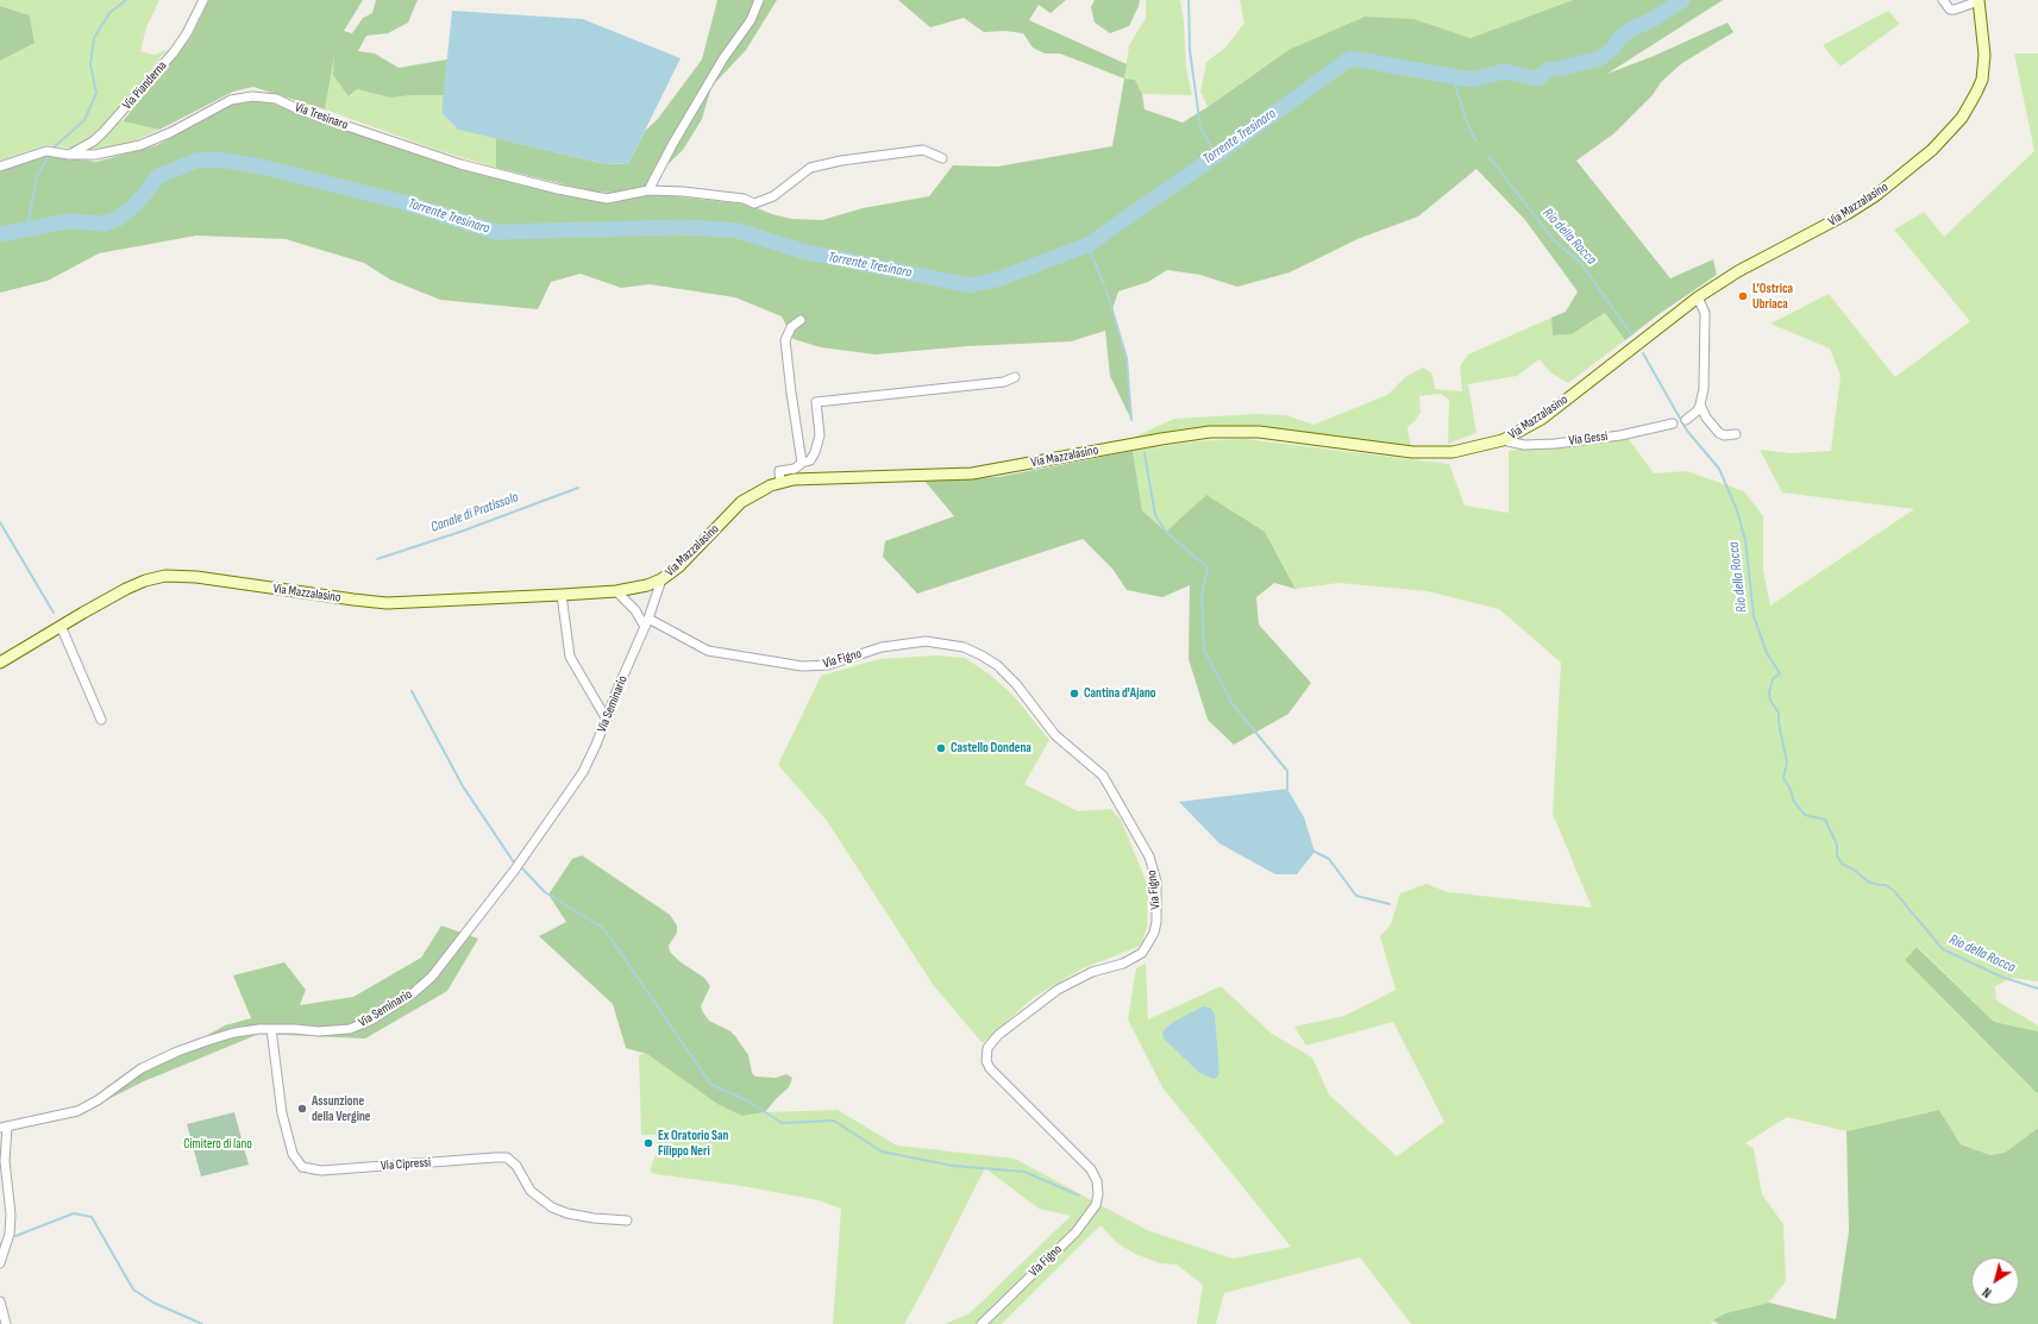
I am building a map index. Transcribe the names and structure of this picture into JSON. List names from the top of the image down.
{
  "streets": {
    "main road": ["Via Mazzalasino"],
    "street": [
      "Via Pianderna",
      "Via Tresinaro",
      "Via Gessi",
      "Via Figno",
      "Via Seminario",
      "Via Cipressi"
    ]
  },
  "crossings": [
    ["Via Pianderna", "Via Tresinaro"],
    ["Via Mazzalasino", "Via Gessi"],
    ["Via Mazzalasino", "Via Seminario"],
    ["Via Figno", "Via Seminario"],
    ["Via Seminario", "Via Cipressi"]
  ],
  "water": ["Torrente Tresinaro", "Rio della Rocca", "Canale di Pratissolo"],
  "parks": ["Cimitero di Iano"],
  "places": [
    "L’Ostrica Ubriaca",
    "Cantina d'Ajano",
    "Castello Dondena",
    "Assunzione della Vergine",
    "Ex Oratorio San Filippo Neri"
  ],
  "north": "bottom left"
}
